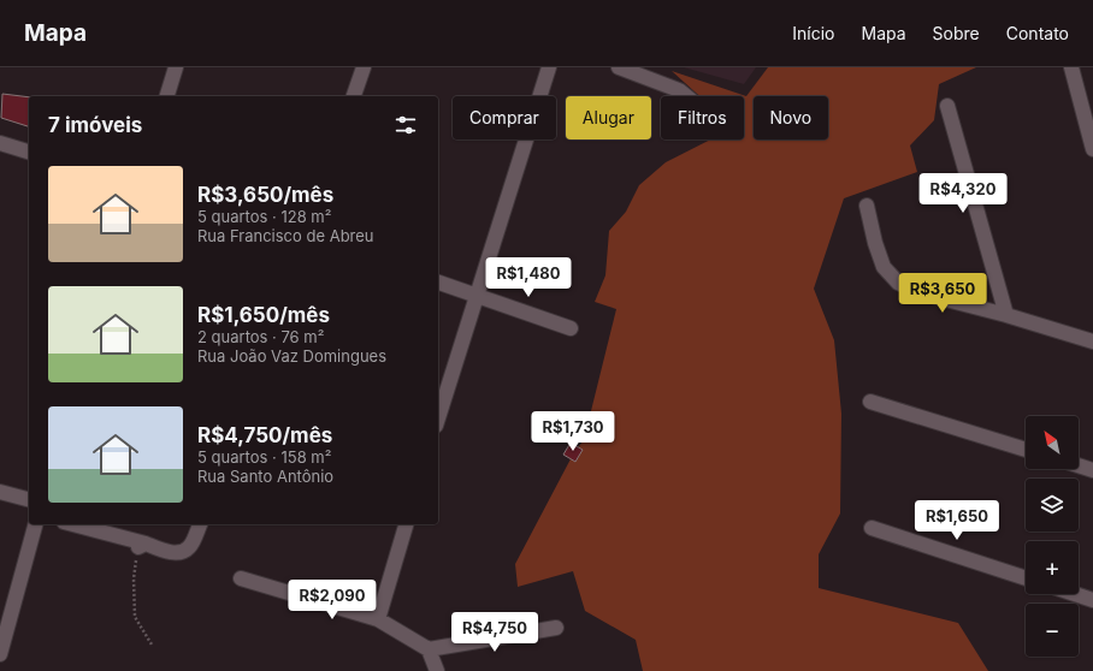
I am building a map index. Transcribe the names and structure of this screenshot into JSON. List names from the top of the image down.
{
  "north": "top left",
  "page": {
    "header": "Mapa",
    "nav": [
      "Início",
      "Mapa",
      "Sobre",
      "Contato"
    ],
    "chip": [
      "Comprar",
      "Alugar",
      "Filtros",
      "Novo"
    ],
    "heading": "7 imóveis",
    "list": [
      {
        "name": "R$3,650/mês",
        "note": "5 quartos · 128 m² · Rua Francisco de Abreu"
      },
      {
        "name": "R$1,650/mês",
        "note": "2 quartos · 76 m² · Rua João Vaz Domingues"
      },
      {
        "name": "R$4,750/mês",
        "note": "5 quartos · 158 m² · Rua Santo Antônio"
      }
    ],
    "price": [
      "R$4,320",
      "R$1,480",
      "R$3,650",
      "R$1,730",
      "R$1,650",
      "R$2,090",
      "R$4,750"
    ],
    "map_buttons": ["+", "−"]
  }
}
